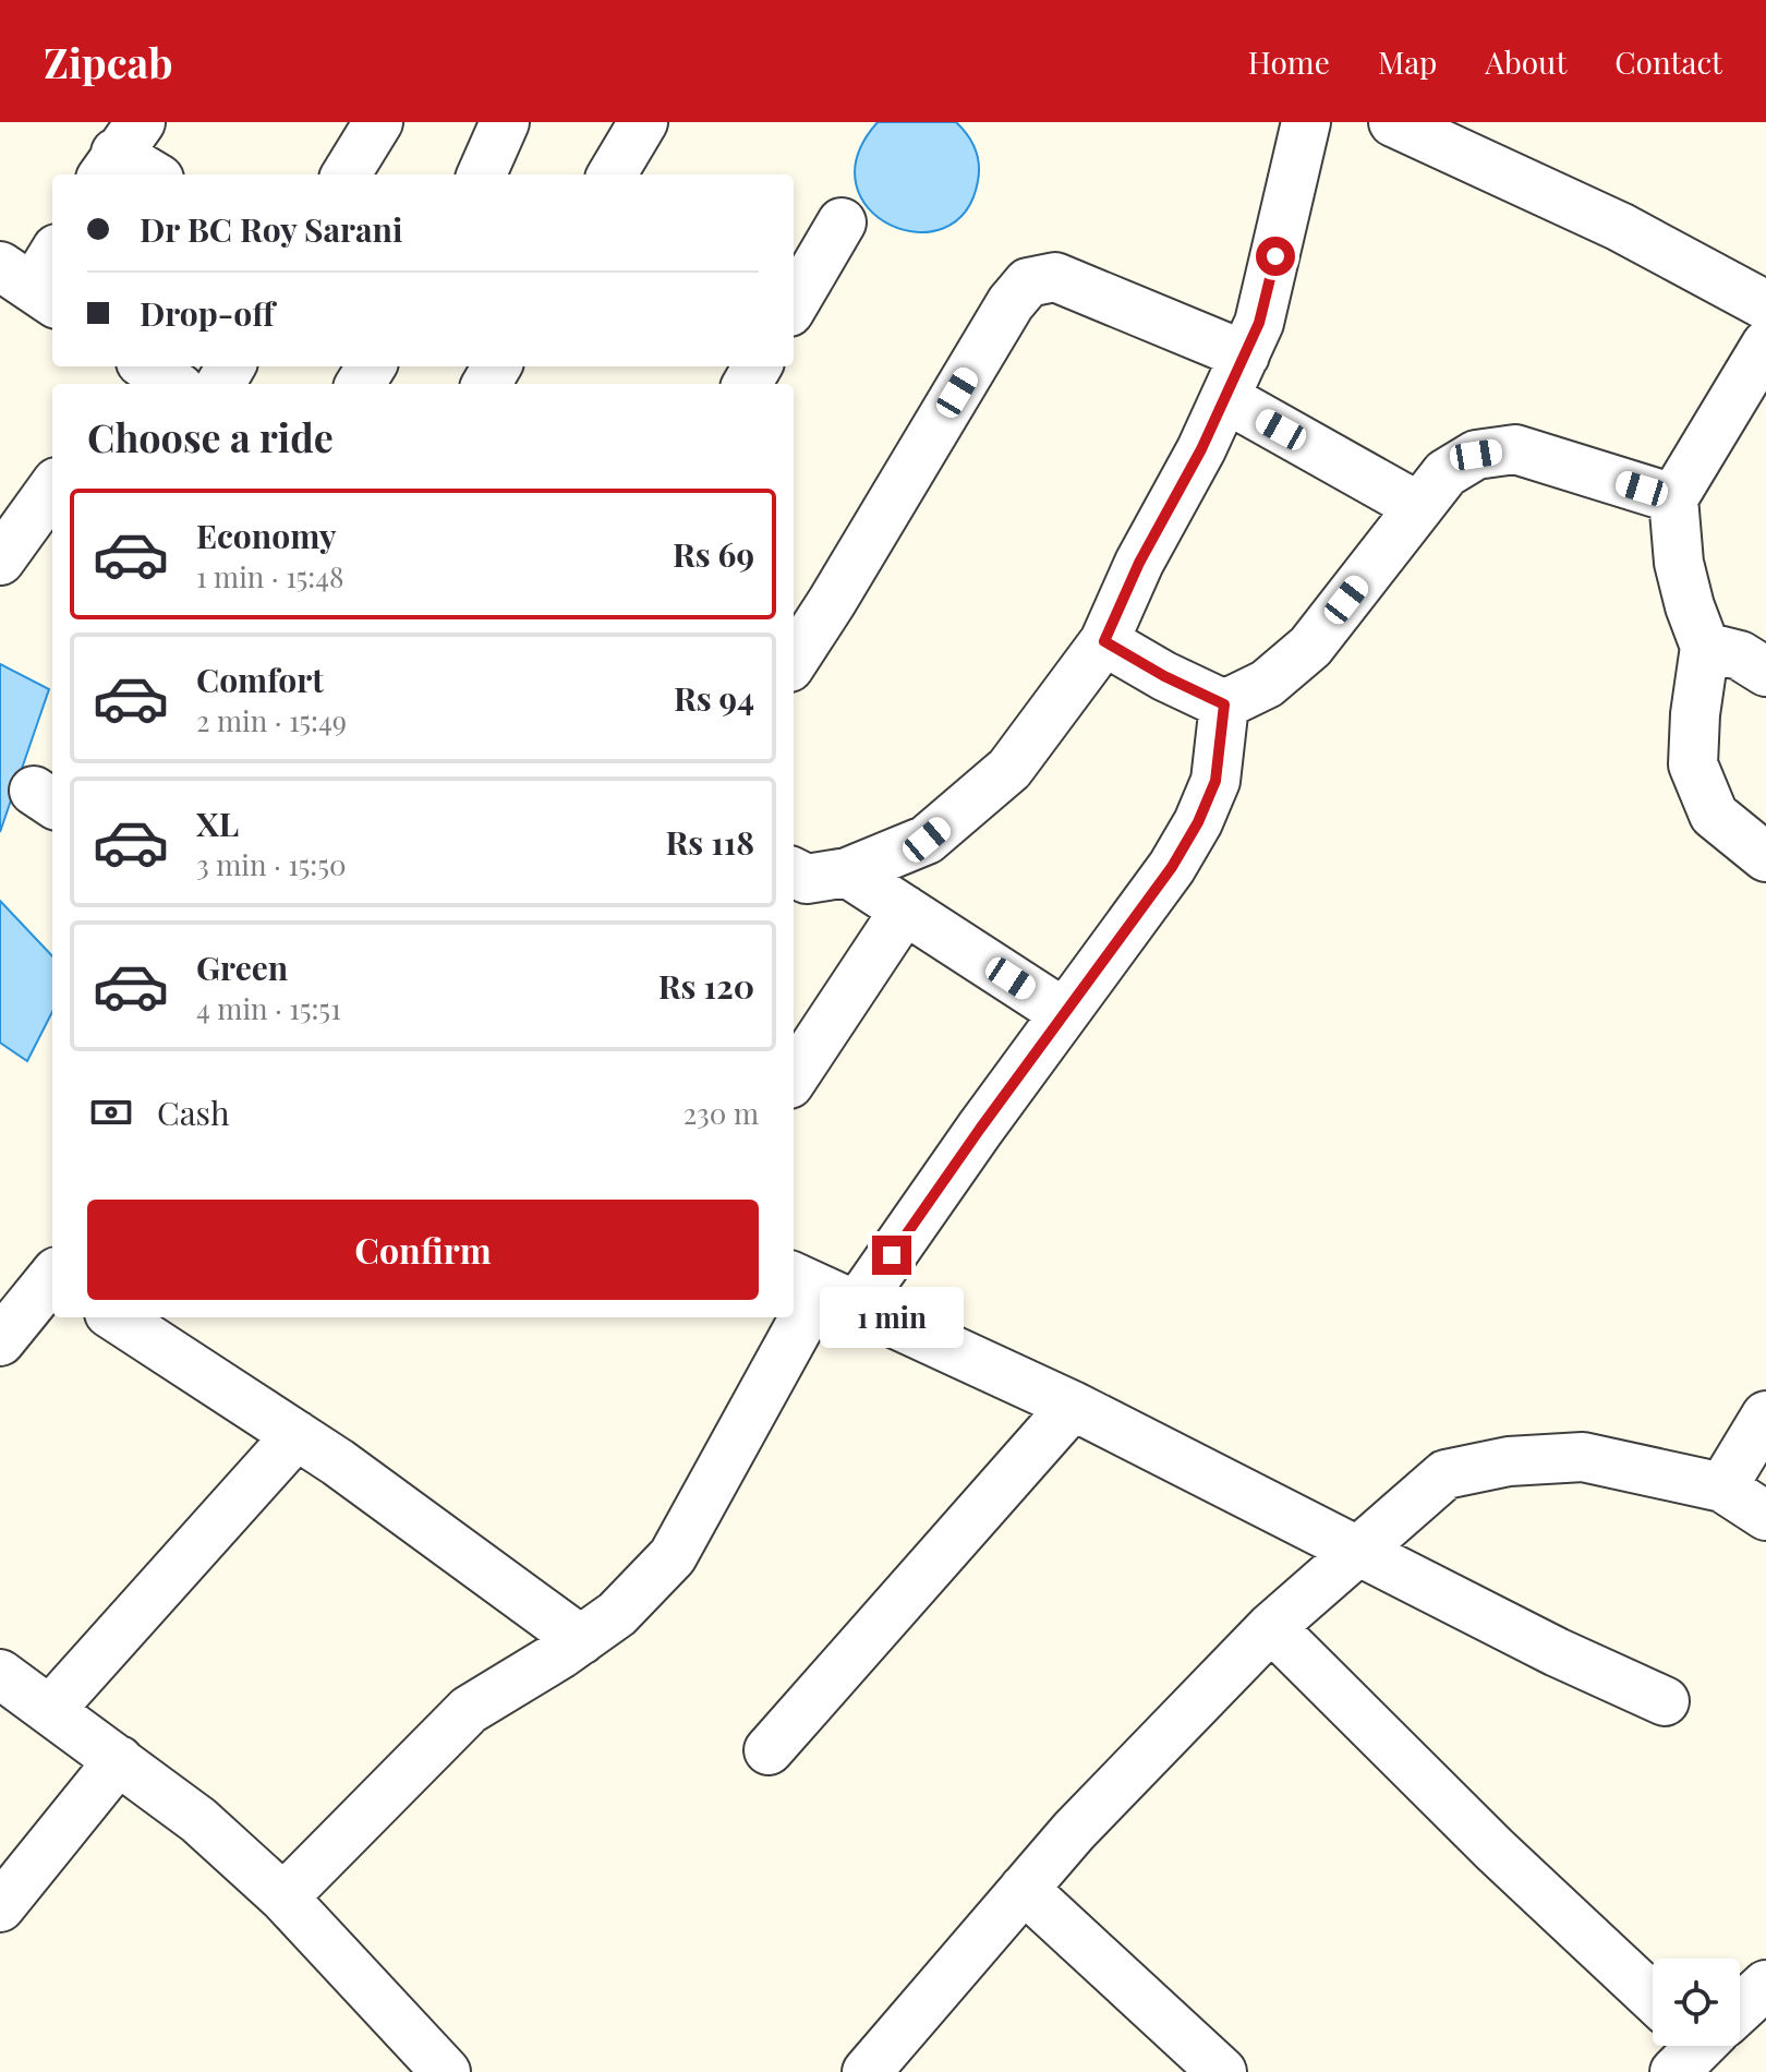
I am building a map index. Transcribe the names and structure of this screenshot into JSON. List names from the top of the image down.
{
  "page": {
    "header": "Zipcab",
    "nav": [
      "Home",
      "Map",
      "About",
      "Contact"
    ],
    "banner": ["Dr BC Roy Sarani", "Drop-off"],
    "heading": "Choose a ride",
    "list": [
      {
        "name": "Economy",
        "note": "1 min · 15:48",
        "value": "Rs 69"
      },
      {
        "name": "Comfort",
        "note": "2 min · 15:49",
        "value": "Rs 94"
      },
      {
        "name": "XL",
        "note": "3 min · 15:50",
        "value": "Rs 118"
      },
      {
        "name": "Green",
        "note": "4 min · 15:51",
        "value": "Rs 120"
      }
    ],
    "pay": ["Cash", "230 m"],
    "buttons": "Confirm",
    "bubble": "1 min"
  }
}
